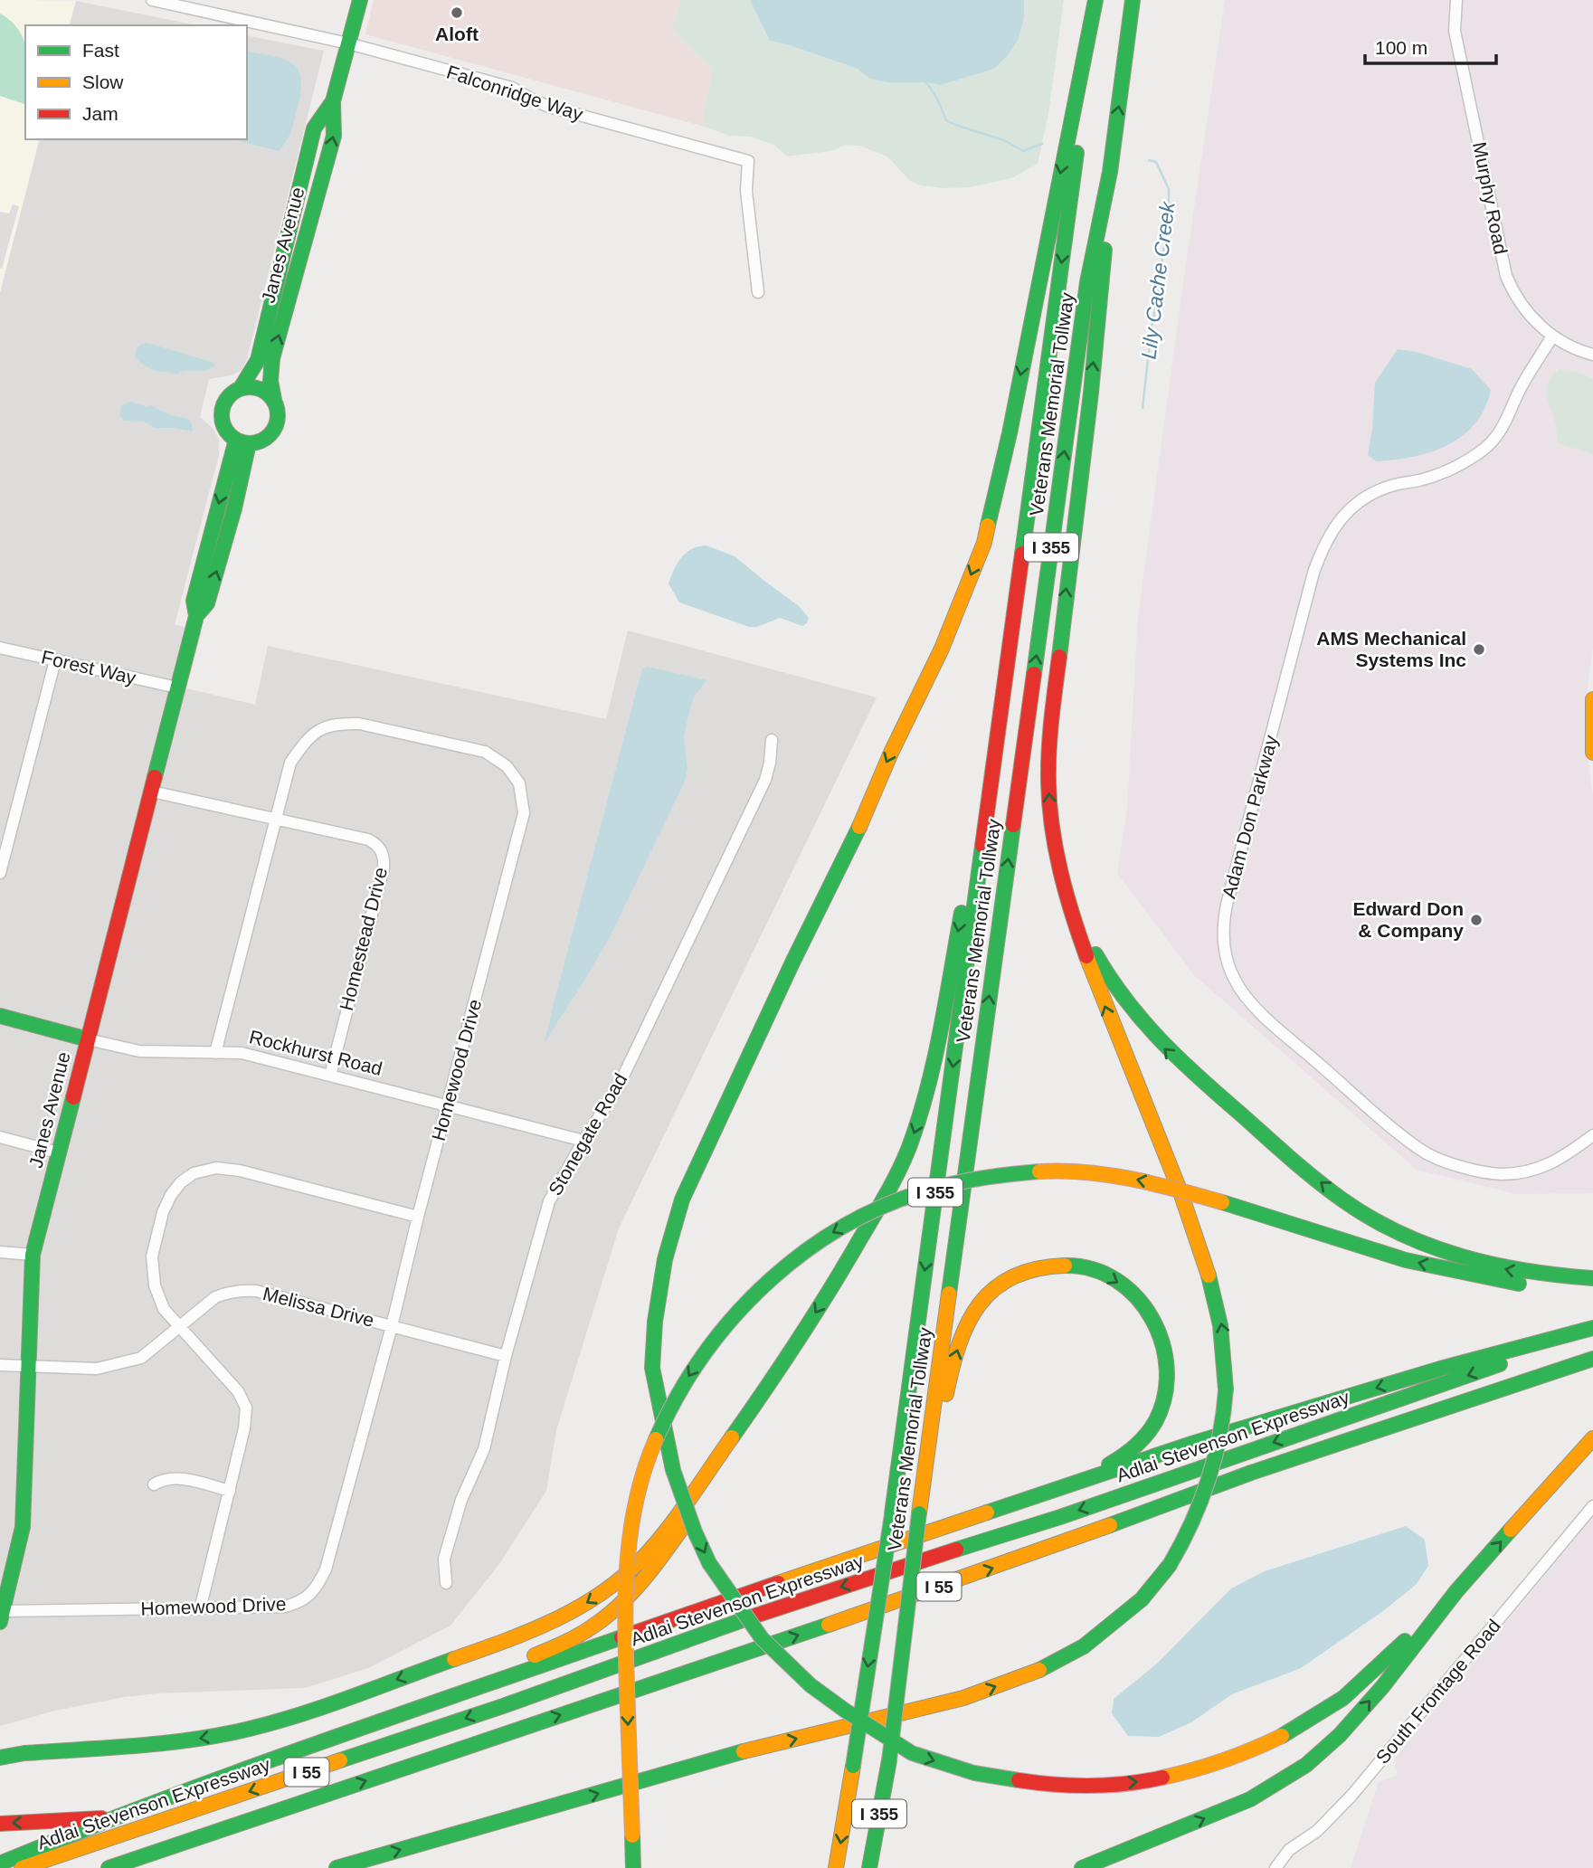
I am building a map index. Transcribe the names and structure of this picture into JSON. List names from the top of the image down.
{
  "streets": {
    "main road": [
      "Janes Avenue",
      "Veterans Memorial Tollway",
      "I 355",
      "Rockhurst Road",
      "Adlai Stevenson Expressway",
      "I 55"
    ],
    "street": [
      "Falconridge Way",
      "Murphy Road",
      "Forest Way",
      "Adam Don Parkway",
      "Homestead Drive",
      "Homewood Drive",
      "Stonegate Road",
      "Melissa Drive",
      "South Frontage Road"
    ]
  },
  "crossings": [
    ["Falconridge Way", "Janes Avenue"],
    ["Murphy Road", "Adam Don Parkway"],
    ["Janes Avenue", "Forest Way"],
    ["Janes Avenue", "Homestead Drive"],
    ["Janes Avenue", "Rockhurst Road"],
    ["Janes Avenue", "Homewood Drive"],
    ["Janes Avenue", "Melissa Drive"],
    ["Homestead Drive", "Rockhurst Road"],
    ["Homestead Drive", "Homewood Drive"],
    ["Rockhurst Road", "Homewood Drive"],
    ["Rockhurst Road", "Stonegate Road"],
    ["Homewood Drive", "Melissa Drive"],
    ["Stonegate Road", "Melissa Drive"]
  ],
  "water": ["Lily Cache Creek"],
  "places": ["Aloft", "AMS Mechanical Systems Inc", "Edward Don & Company"],
  "legend": ["Fast", "Slow", "Jam"],
  "scale_bar": "100 m"
}
